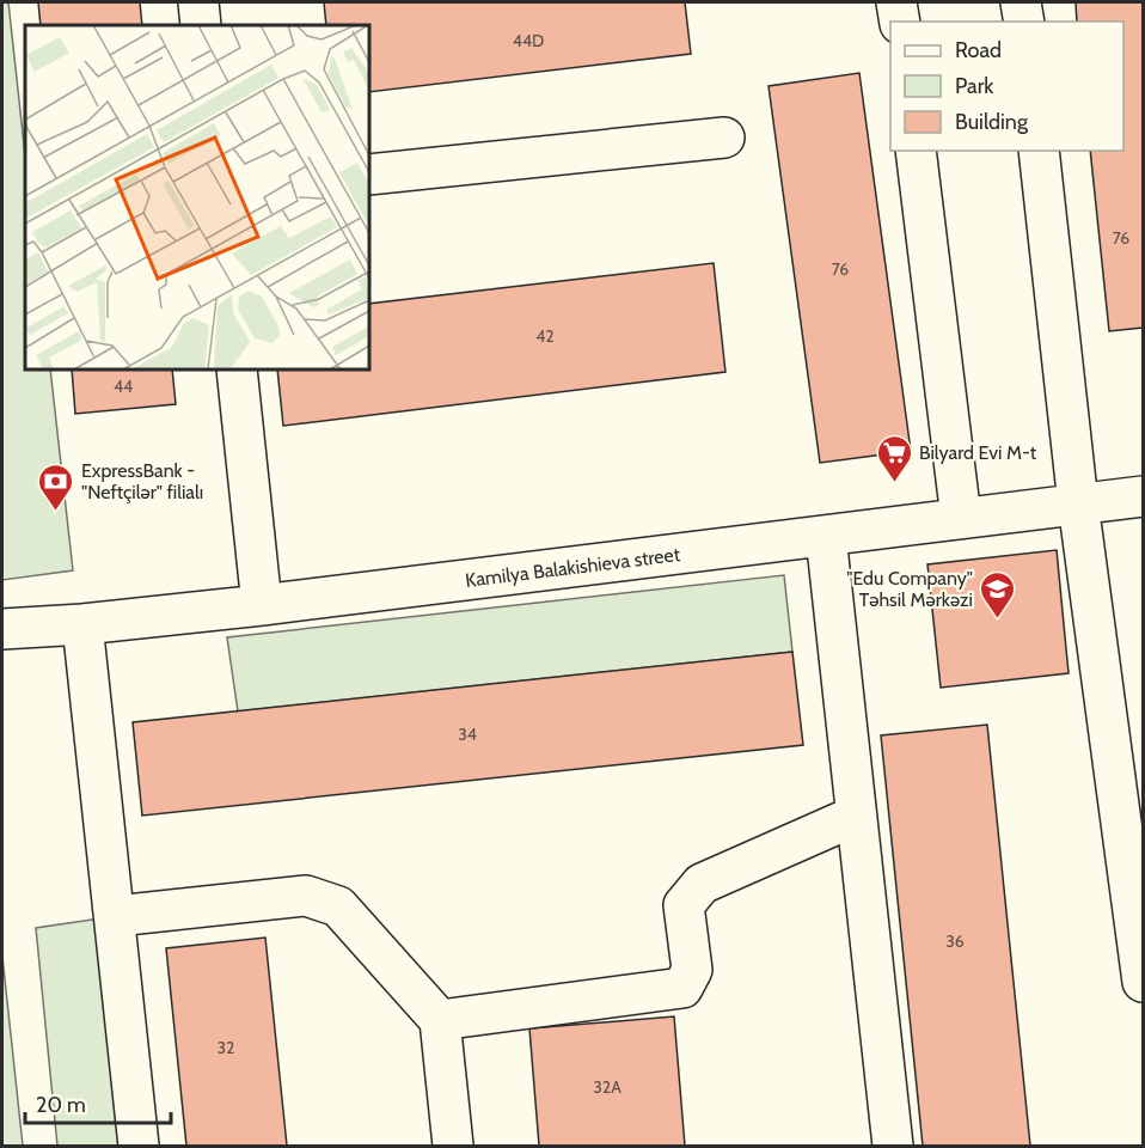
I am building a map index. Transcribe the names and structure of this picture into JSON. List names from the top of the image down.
{
  "streets": {
    "street": ["Kamilya Balakishieva street"]
  },
  "places": {
    "supermarket": ["Bilyard Evi M-t"],
    "bank": ["ExpressBank - \"Neftçilər\" filialı"],
    "school or university": ["\"Edu Company\" Təhsil Mərkəzi"]
  },
  "house_numbers": [
    "44D",
    "76",
    "76",
    "42",
    "44",
    "34",
    "36",
    "32",
    "32A"
  ],
  "legend": ["Road", "Park", "Building"],
  "scale_bar": "20 m"
}
